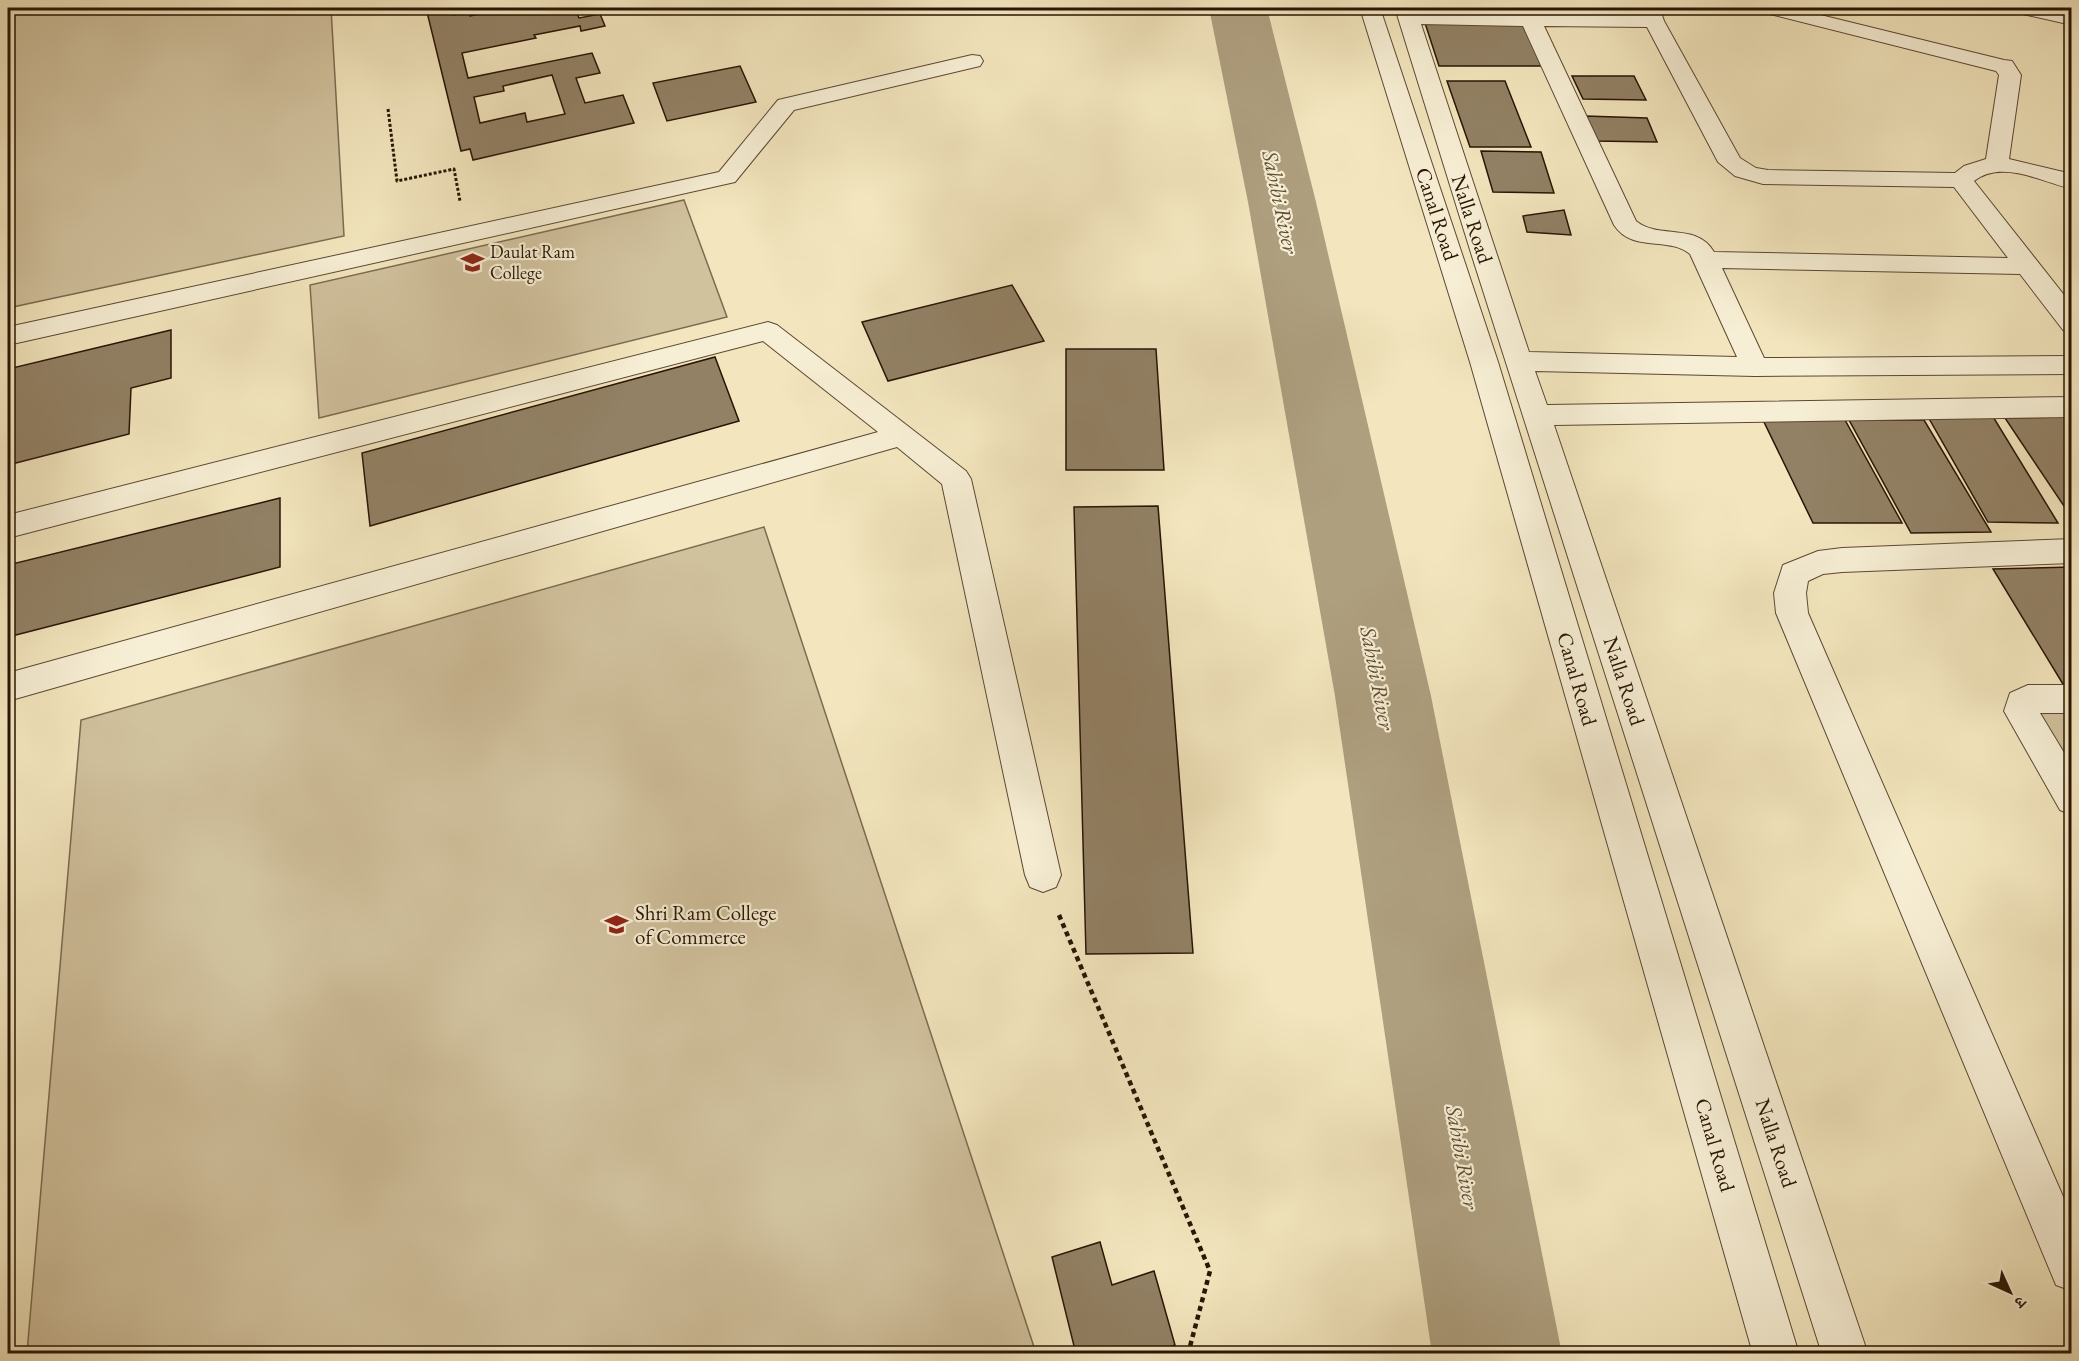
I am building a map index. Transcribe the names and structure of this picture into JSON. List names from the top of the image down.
{
  "streets": {
    "street": ["Canal Road", "Nalla Road"]
  },
  "water": ["Sahibi River"],
  "places": {
    "school or university": ["Daulat Ram College", "Shri Ram College of Commerce"]
  },
  "north": "bottom right"
}
